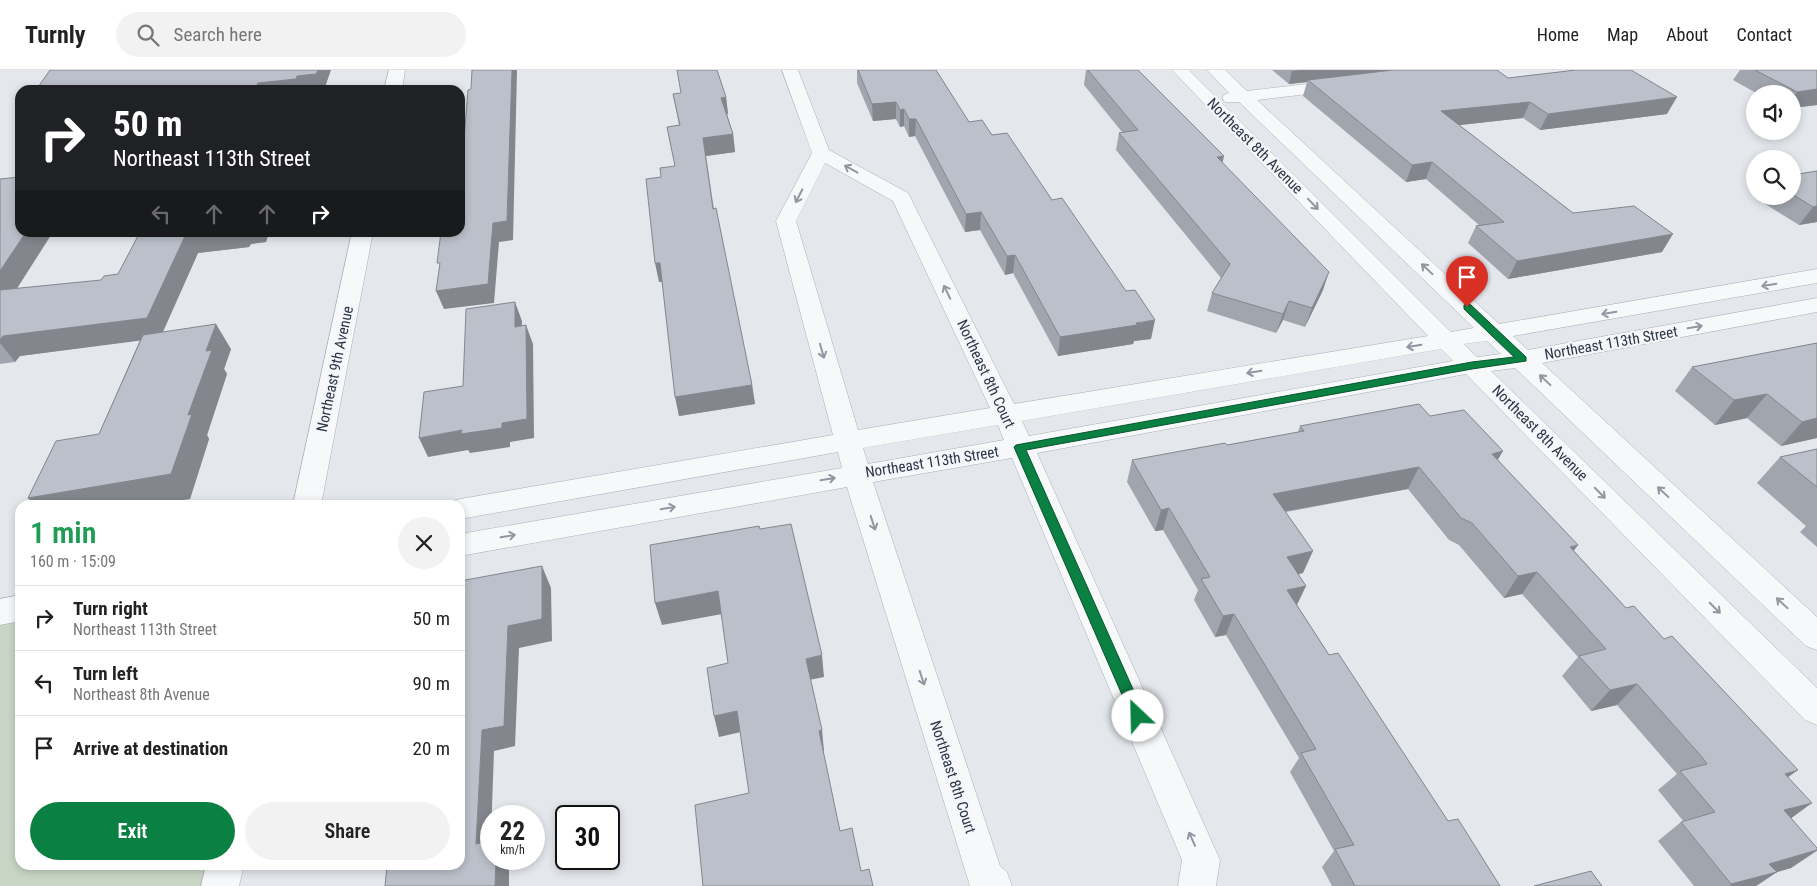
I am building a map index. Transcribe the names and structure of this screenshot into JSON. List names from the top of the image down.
{
  "streets": {
    "street": [
      "Northeast 8th Avenue",
      "Northeast 113th Street",
      "Northeast 9th Avenue",
      "Northeast 8th Court"
    ]
  },
  "crossings": [
    ["Northeast 8th Avenue", "Northeast 113th Street"],
    ["Northeast 113th Street", "Northeast 8th Court"]
  ],
  "page": {
    "header": "Turnly",
    "search": "Search here",
    "nav": [
      "Home",
      "Map",
      "About",
      "Contact"
    ],
    "turn": ["50 m", "Northeast 113th Street"],
    "heading": ["1 min", "160 m · 15:09"],
    "list": [
      {
        "name": "Turn right",
        "note": "Northeast 113th Street",
        "value": "50 m"
      },
      {
        "name": "Turn left",
        "note": "Northeast 8th Avenue",
        "value": "90 m"
      },
      {
        "name": "Arrive at destination",
        "value": "20 m"
      }
    ],
    "buttons": ["Exit", "Share"],
    "speed": "22 km/h",
    "limit": "30"
  }
}
